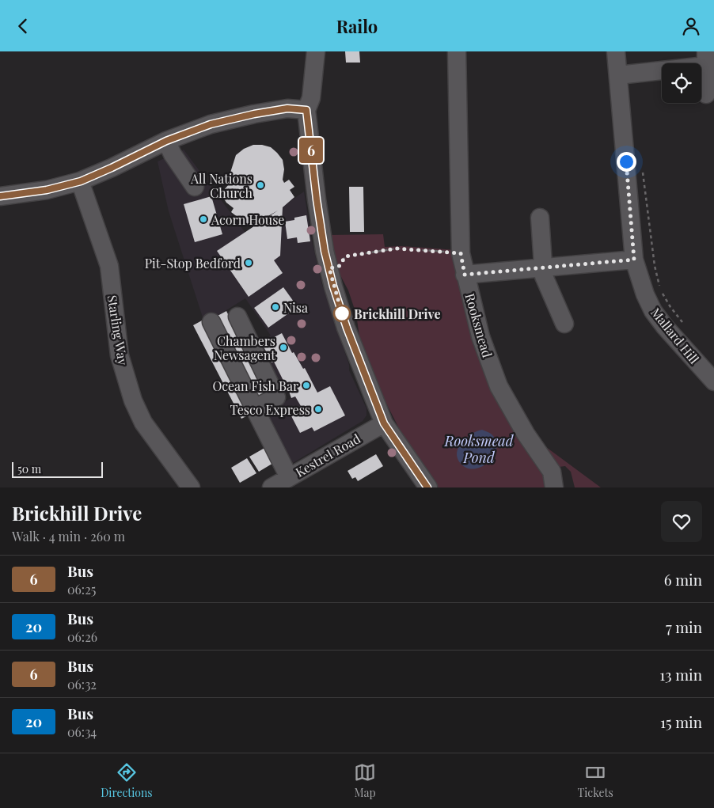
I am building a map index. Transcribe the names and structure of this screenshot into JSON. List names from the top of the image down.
{
  "streets": {
    "street": [
      "Rooksmead",
      "Starling Way",
      "Mallard Hill",
      "Kestrel Road"
    ]
  },
  "water": ["Rooksmead Pond"],
  "places": [
    "All Nations Church",
    "Acorn House",
    "Pit-Stop Bedford",
    "Nisa",
    "Brickhill Drive",
    "Chambers Newsagent",
    "Ocean Fish Bar",
    "Tesco Express"
  ],
  "lines": ["bus line 6"],
  "scale_bar": "50 m",
  "page": {
    "header": "Railo",
    "on_map": "6",
    "scale": "50 m",
    "heading": ["Brickhill Drive", "Walk · 4 min · 260 m"],
    "list": [
      {
        "mark": "6",
        "name": "Bus",
        "note": "06:25",
        "value": "6 min"
      },
      {
        "mark": "20",
        "name": "Bus",
        "note": "06:26",
        "value": "7 min"
      },
      {
        "mark": "6",
        "name": "Bus",
        "note": "06:32",
        "value": "13 min"
      },
      {
        "mark": "20",
        "name": "Bus",
        "note": "06:34",
        "value": "15 min"
      }
    ],
    "tabs": ["Directions", "Map", "Tickets"]
  }
}
